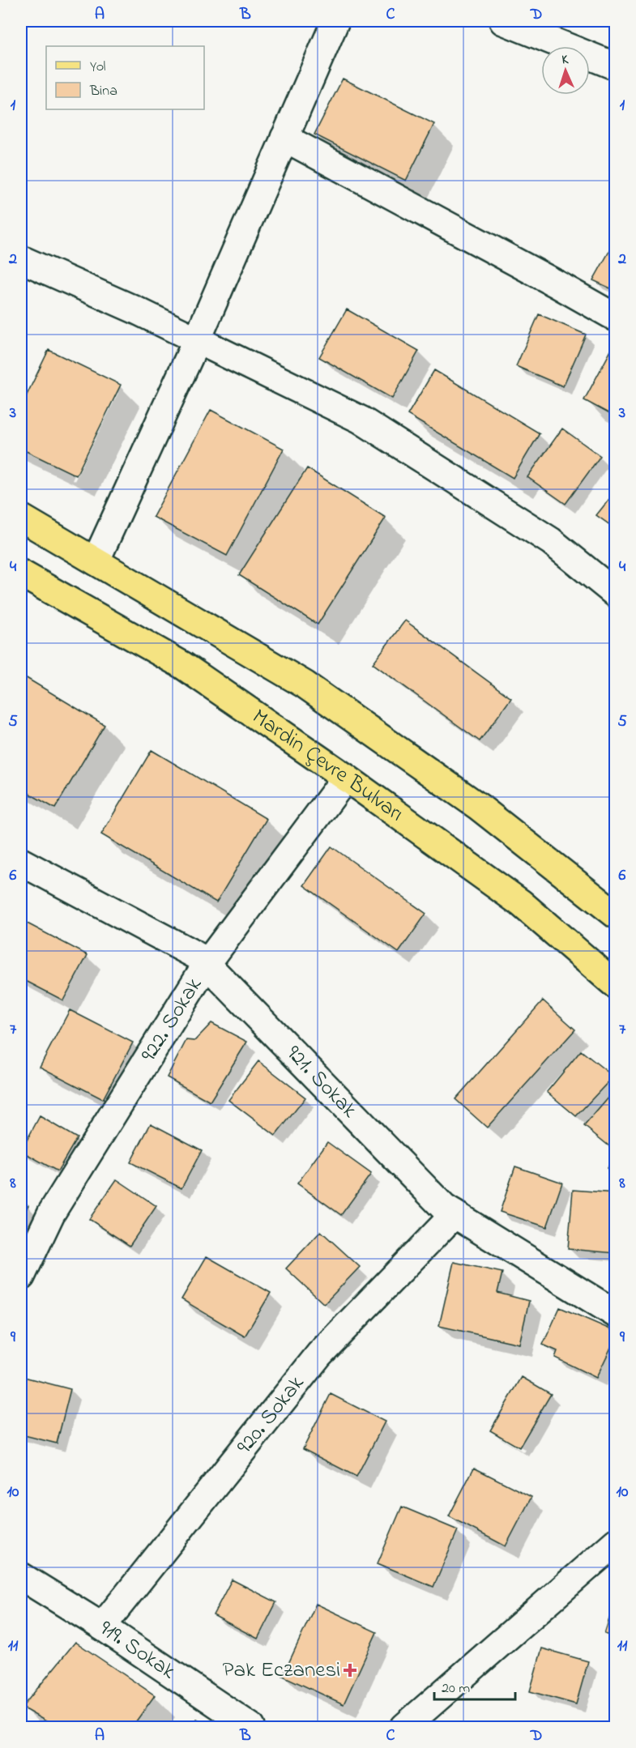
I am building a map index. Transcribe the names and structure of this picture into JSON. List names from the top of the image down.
{
  "streets": {
    "main road": ["Mardin Çevre Bulvarı"],
    "street": [
      "922. Sokak",
      "921. Sokak",
      "920. Sokak",
      "919. Sokak"
    ]
  },
  "crossings": [
    ["Mardin Çevre Bulvarı", "922. Sokak"],
    ["922. Sokak", "921. Sokak"],
    ["921. Sokak", "920. Sokak"],
    ["920. Sokak", "919. Sokak"]
  ],
  "places": {
    "health": ["Pak Eczanesi"]
  },
  "legend": ["Yol", "Bina"],
  "scale_bar": "20 m",
  "north": "top",
  "grid": {
    "columns": [
      "A",
      "B",
      "C",
      "D"
    ],
    "rows": [
      "1",
      "2",
      "3",
      "4",
      "5",
      "6",
      "7",
      "8",
      "9",
      "10",
      "11"
    ]
  }
}
